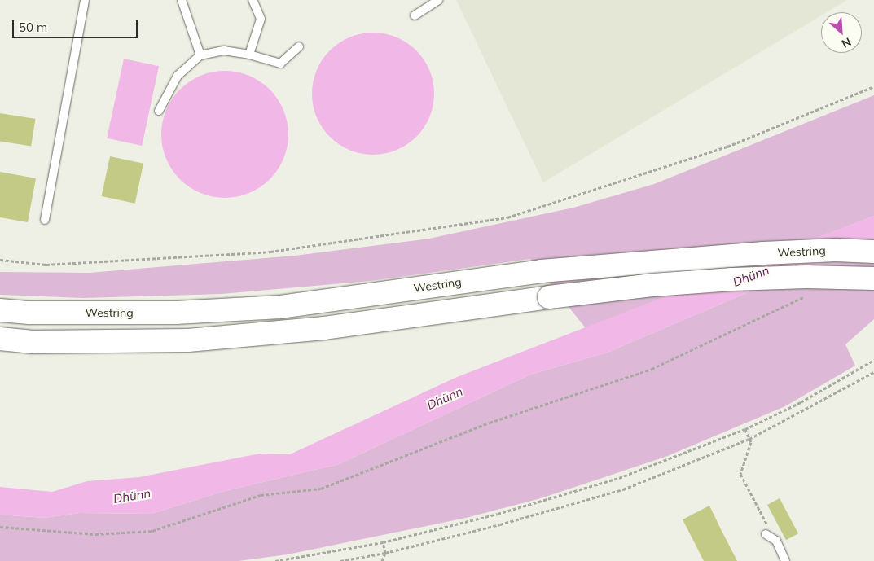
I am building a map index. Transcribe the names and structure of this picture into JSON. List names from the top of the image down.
{
  "streets": {
    "main road": ["Westring"]
  },
  "water": ["Dhünn"],
  "scale_bar": "50 m",
  "north": "bottom right"
}
